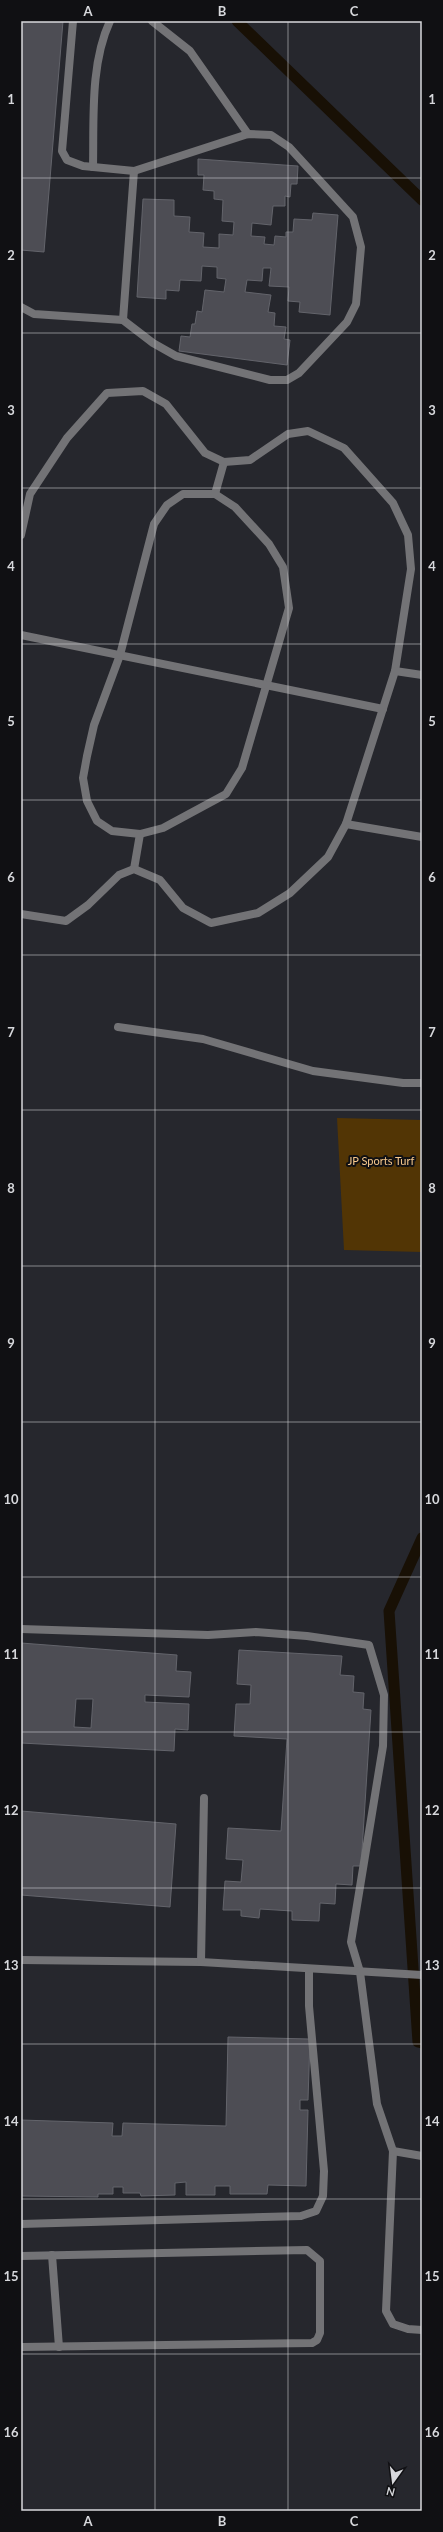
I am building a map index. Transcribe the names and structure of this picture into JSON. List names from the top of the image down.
{
  "parks": ["JP Sports Turf"],
  "north": "bottom",
  "grid": {
    "columns": ["A", "B", "C"],
    "rows": [
      "1",
      "2",
      "3",
      "4",
      "5",
      "6",
      "7",
      "8",
      "9",
      "10",
      "11",
      "12",
      "13",
      "14",
      "15",
      "16"
    ]
  }
}
